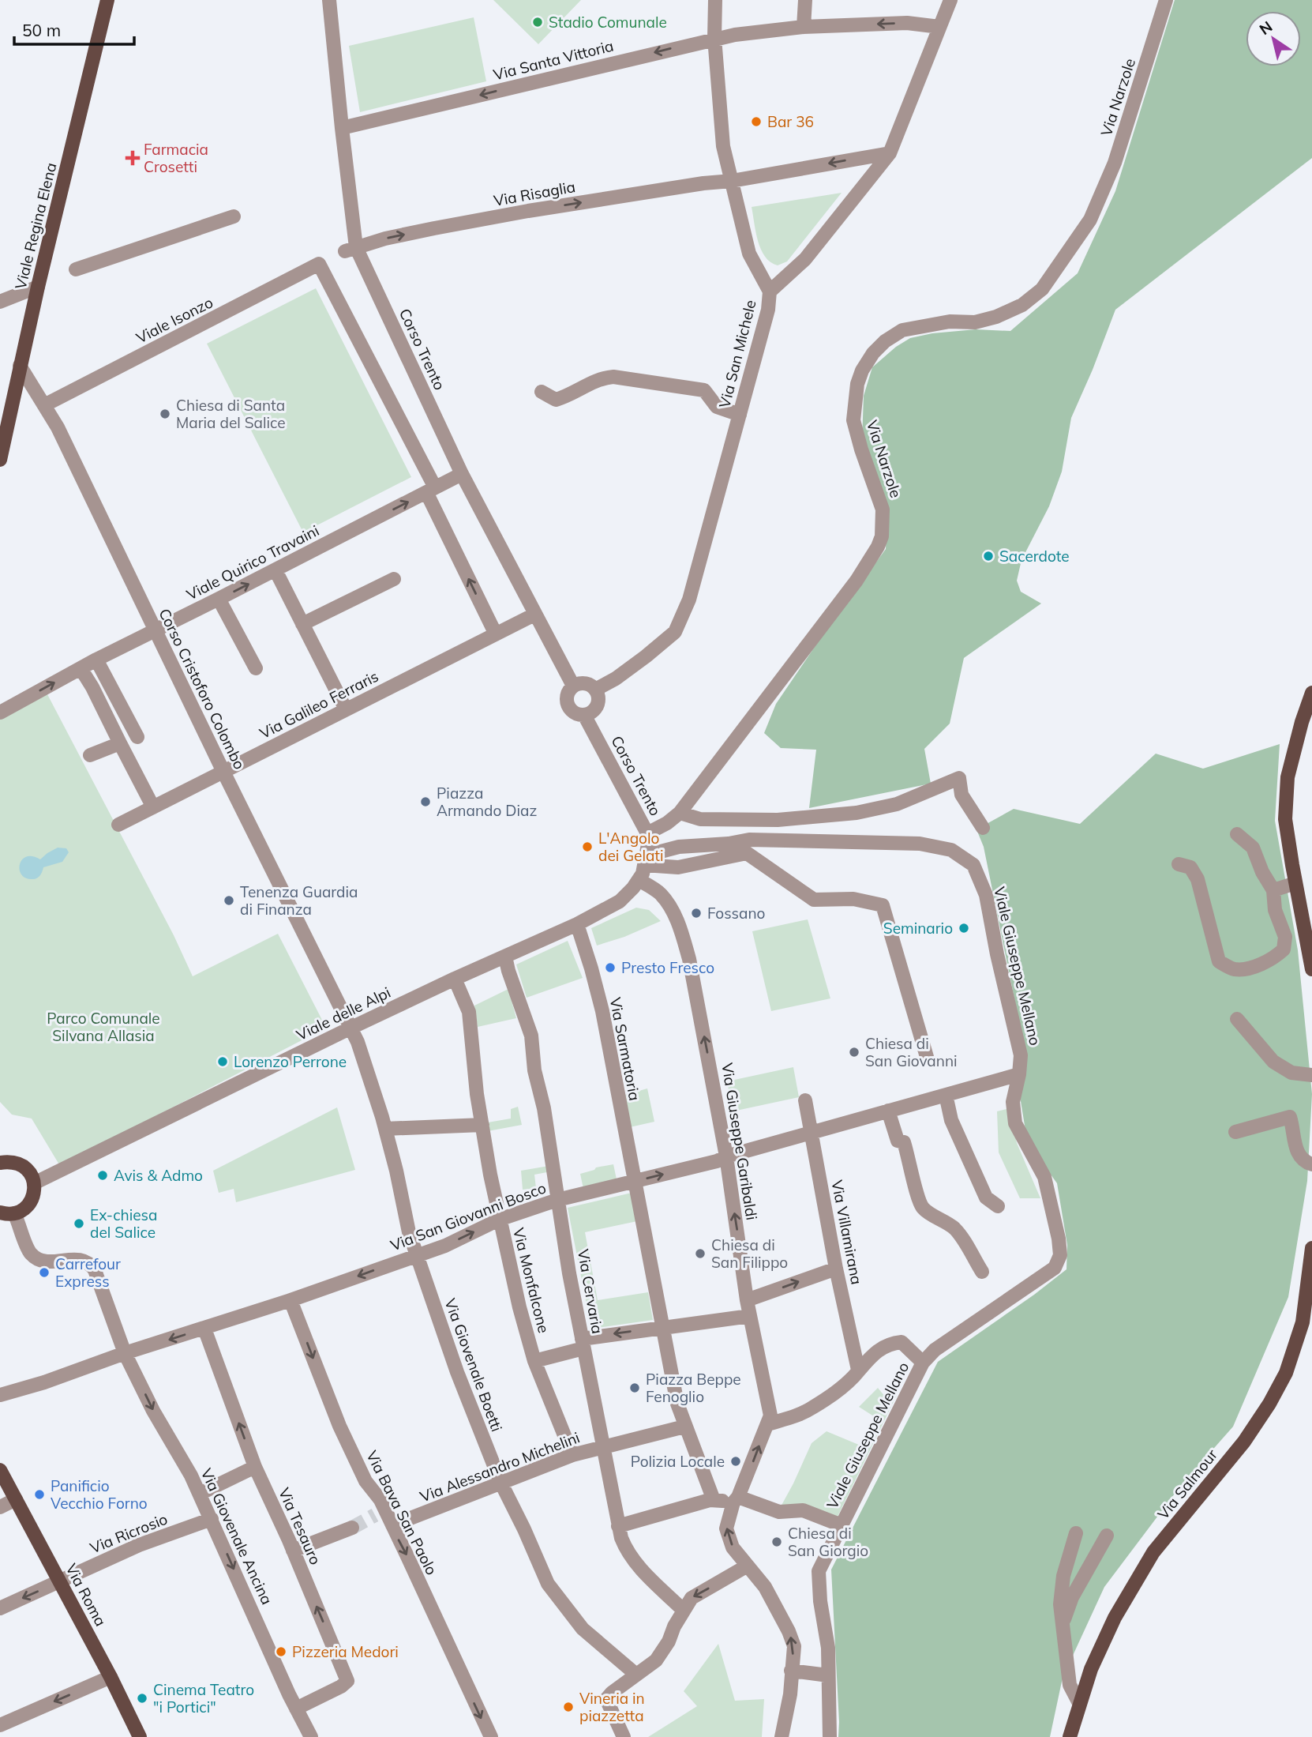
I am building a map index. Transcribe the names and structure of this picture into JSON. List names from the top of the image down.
{
  "streets": {
    "main road": ["Viale Regina Elena", "Via Salmour", "Via Roma"],
    "street": [
      "Via Santa Vittoria",
      "Via Narzole",
      "Via Risaglia",
      "Viale Isonzo",
      "Corso Trento",
      "Via San Michele",
      "Viale Quirico Travaini",
      "Corso Cristoforo Colombo",
      "Via Galileo Ferraris",
      "Viale Giuseppe Mellano",
      "Viale delle Alpi",
      "Via Sarmatoria",
      "Via Giuseppe Garibaldi",
      "Via San Giovanni Bosco",
      "Via Villamirana",
      "Via Monfalcone",
      "Via Cervaria",
      "Via Giovenale Boetti",
      "Via Alessandro Michelini",
      "Via Bava San Paolo",
      "Via Tesauro",
      "Via Ricrosio",
      "Via Giovenale Ancina"
    ]
  },
  "crossings": [
    ["Via Santa Vittoria", "Corso Trento"],
    ["Via Santa Vittoria", "Via San Michele"],
    ["Via Narzole", "Corso Trento"],
    ["Via Risaglia", "Corso Trento"],
    ["Via Risaglia", "Via San Michele"],
    ["Viale Regina Elena", "Corso Cristoforo Colombo"],
    ["Viale Isonzo", "Viale Quirico Travaini"],
    ["Viale Isonzo", "Corso Cristoforo Colombo"],
    ["Corso Trento", "Via San Michele"],
    ["Corso Trento", "Viale Quirico Travaini"],
    ["Corso Trento", "Via Galileo Ferraris"],
    ["Corso Trento", "Viale Giuseppe Mellano"],
    ["Corso Trento", "Viale delle Alpi"],
    ["Viale Quirico Travaini", "Corso Cristoforo Colombo"],
    ["Corso Cristoforo Colombo", "Via Galileo Ferraris"],
    ["Corso Cristoforo Colombo", "Viale delle Alpi"],
    ["Corso Cristoforo Colombo", "Via Giovenale Boetti"],
    ["Viale Giuseppe Mellano", "Viale delle Alpi"],
    ["Viale Giuseppe Mellano", "Via San Giovanni Bosco"],
    ["Viale delle Alpi", "Via Sarmatoria"],
    ["Viale delle Alpi", "Via Giuseppe Garibaldi"],
    ["Viale delle Alpi", "Via Monfalcone"],
    ["Viale delle Alpi", "Via Cervaria"],
    ["Viale delle Alpi", "Via Giovenale Boetti"],
    ["Via Sarmatoria", "Via San Giovanni Bosco"],
    ["Via Giuseppe Garibaldi", "Via San Giovanni Bosco"],
    ["Via San Giovanni Bosco", "Via Villamirana"],
    ["Via San Giovanni Bosco", "Via Monfalcone"],
    ["Via San Giovanni Bosco", "Via Cervaria"],
    ["Via San Giovanni Bosco", "Via Giovenale Boetti"],
    ["Via San Giovanni Bosco", "Via Bava San Paolo"],
    ["Via San Giovanni Bosco", "Via Tesauro"],
    ["Via San Giovanni Bosco", "Via Giovenale Ancina"],
    ["Via Monfalcone", "Via Alessandro Michelini"],
    ["Via Cervaria", "Via Alessandro Michelini"],
    ["Via Giovenale Boetti", "Via Alessandro Michelini"],
    ["Via Alessandro Michelini", "Via Bava San Paolo"],
    ["Via Tesauro", "Via Giovenale Ancina"],
    ["Via Ricrosio", "Via Giovenale Ancina"],
    ["Via Ricrosio", "Via Roma"]
  ],
  "one_way": [
    "Via Santa Vittoria",
    "Via Giuseppe Garibaldi",
    "Via Bava San Paolo",
    "Via Tesauro",
    "Via Giovenale Ancina"
  ],
  "parks": ["Parco Comunale Silvana Allasia"],
  "places": {
    "other": [
      "Stadio Comunale",
      "Bar 36",
      "Chiesa di Santa Maria del Salice",
      "Sacerdote",
      "Piazza Armando Diaz",
      "L'Angolo dei Gelati",
      "Tenenza Guardia di Finanza",
      "Fossano",
      "Seminario",
      "Presto Fresco",
      "Chiesa di San Giovanni",
      "Lorenzo Perrone",
      "Avis & Admo",
      "Ex-chiesa del Salice",
      "Chiesa di San Filippo",
      "Carrefour Express",
      "Piazza Beppe Fenoglio",
      "Polizia Locale",
      "Panificio Vecchio Forno",
      "Chiesa di San Giorgio",
      "Pizzeria Medori",
      "Cinema Teatro \"i Portici\"",
      "Vineria in piazzetta"
    ],
    "health": ["Farmacia Crosetti"]
  },
  "scale_bar": "50 m",
  "north": "top left"
}
